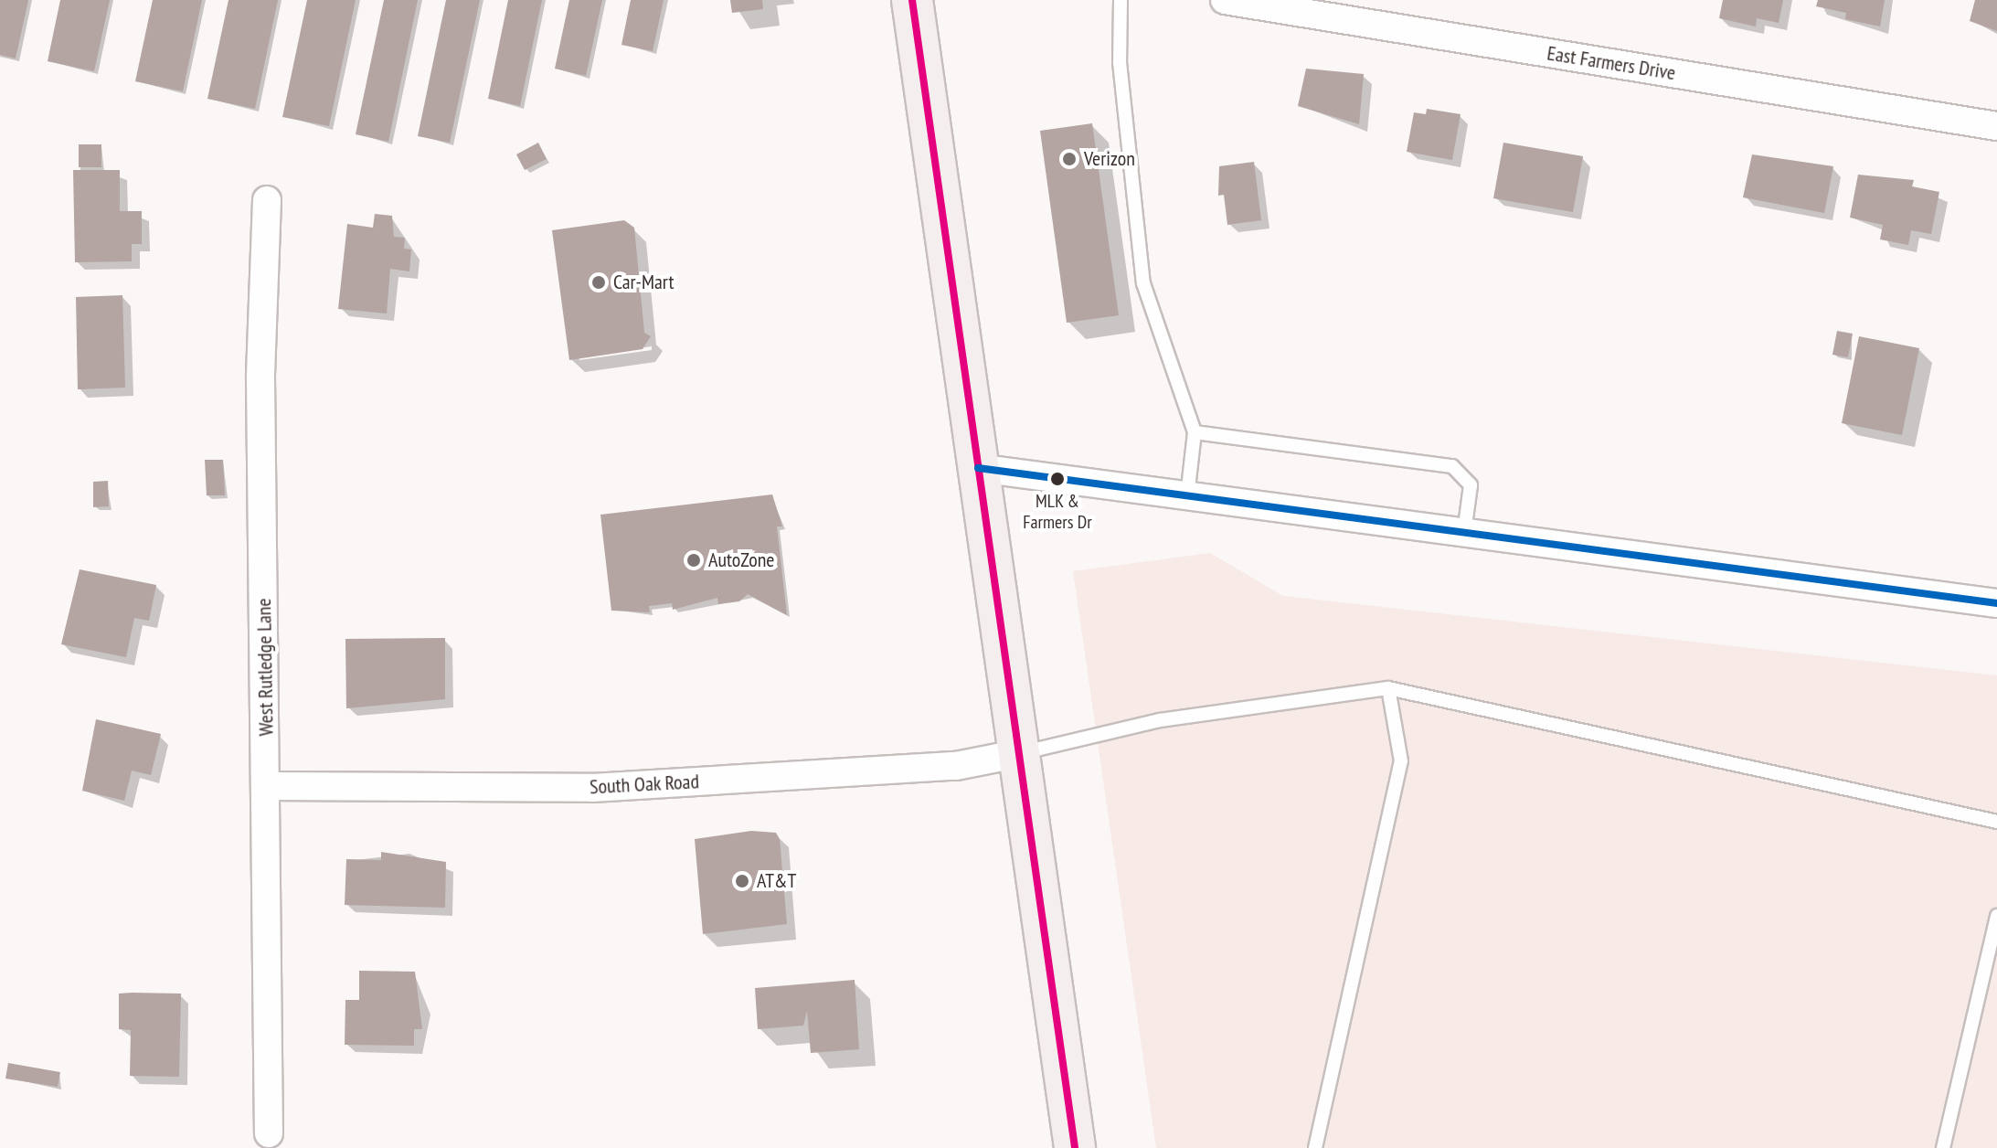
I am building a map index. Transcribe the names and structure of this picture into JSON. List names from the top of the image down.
{
  "streets": {
    "street": ["East Farmers Drive", "West Rutledge Lane", "South Oak Road"]
  },
  "crossings": [
    ["West Rutledge Lane", "South Oak Road"]
  ],
  "places": [
    "Verizon",
    "Car-Mart",
    "MLK & Farmers Dr",
    "AutoZone",
    "AT&T"
  ]
}
